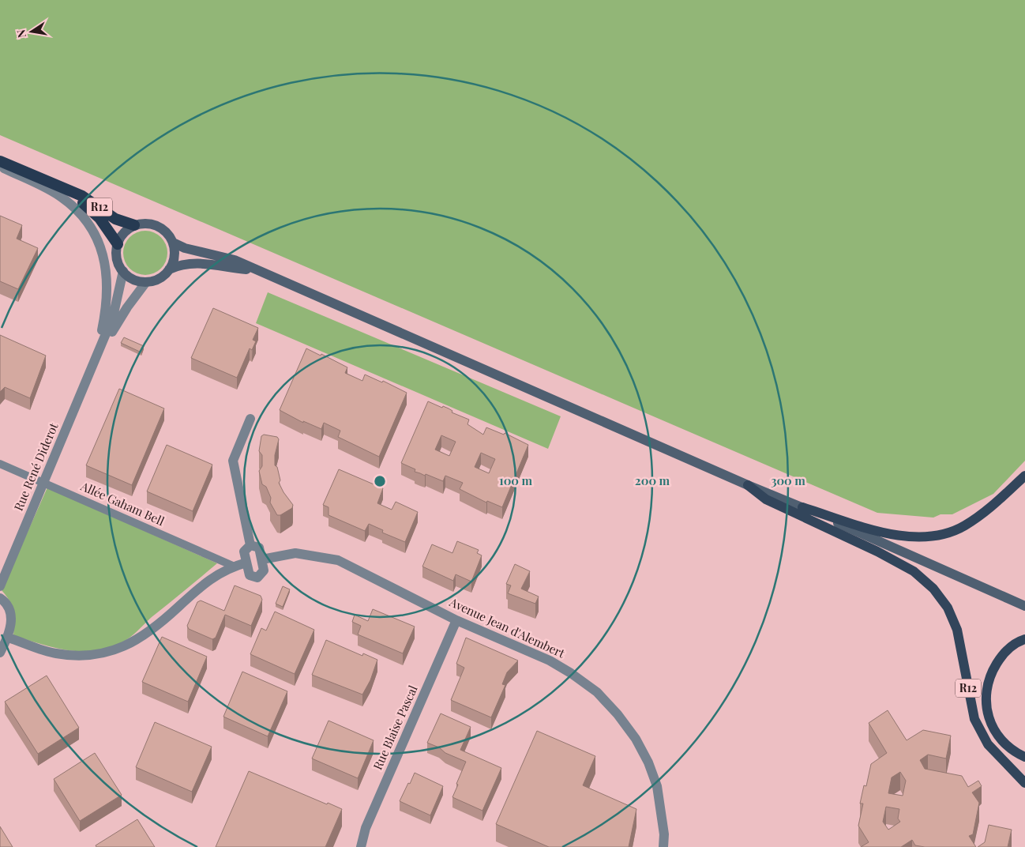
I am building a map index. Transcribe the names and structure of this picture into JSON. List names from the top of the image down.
{
  "streets": {
    "highway": ["R12"],
    "street": [
      "Rue René Diderot",
      "Allée Gaham Bell",
      "Avenue Jean d'Alembert",
      "Rue Blaise Pascal"
    ]
  },
  "crossings": [
    ["Rue René Diderot", "Allée Gaham Bell"],
    ["Avenue Jean d'Alembert", "Rue Blaise Pascal"]
  ],
  "north": "left",
  "rings": ["100 m", "200 m", "300 m"]
}
